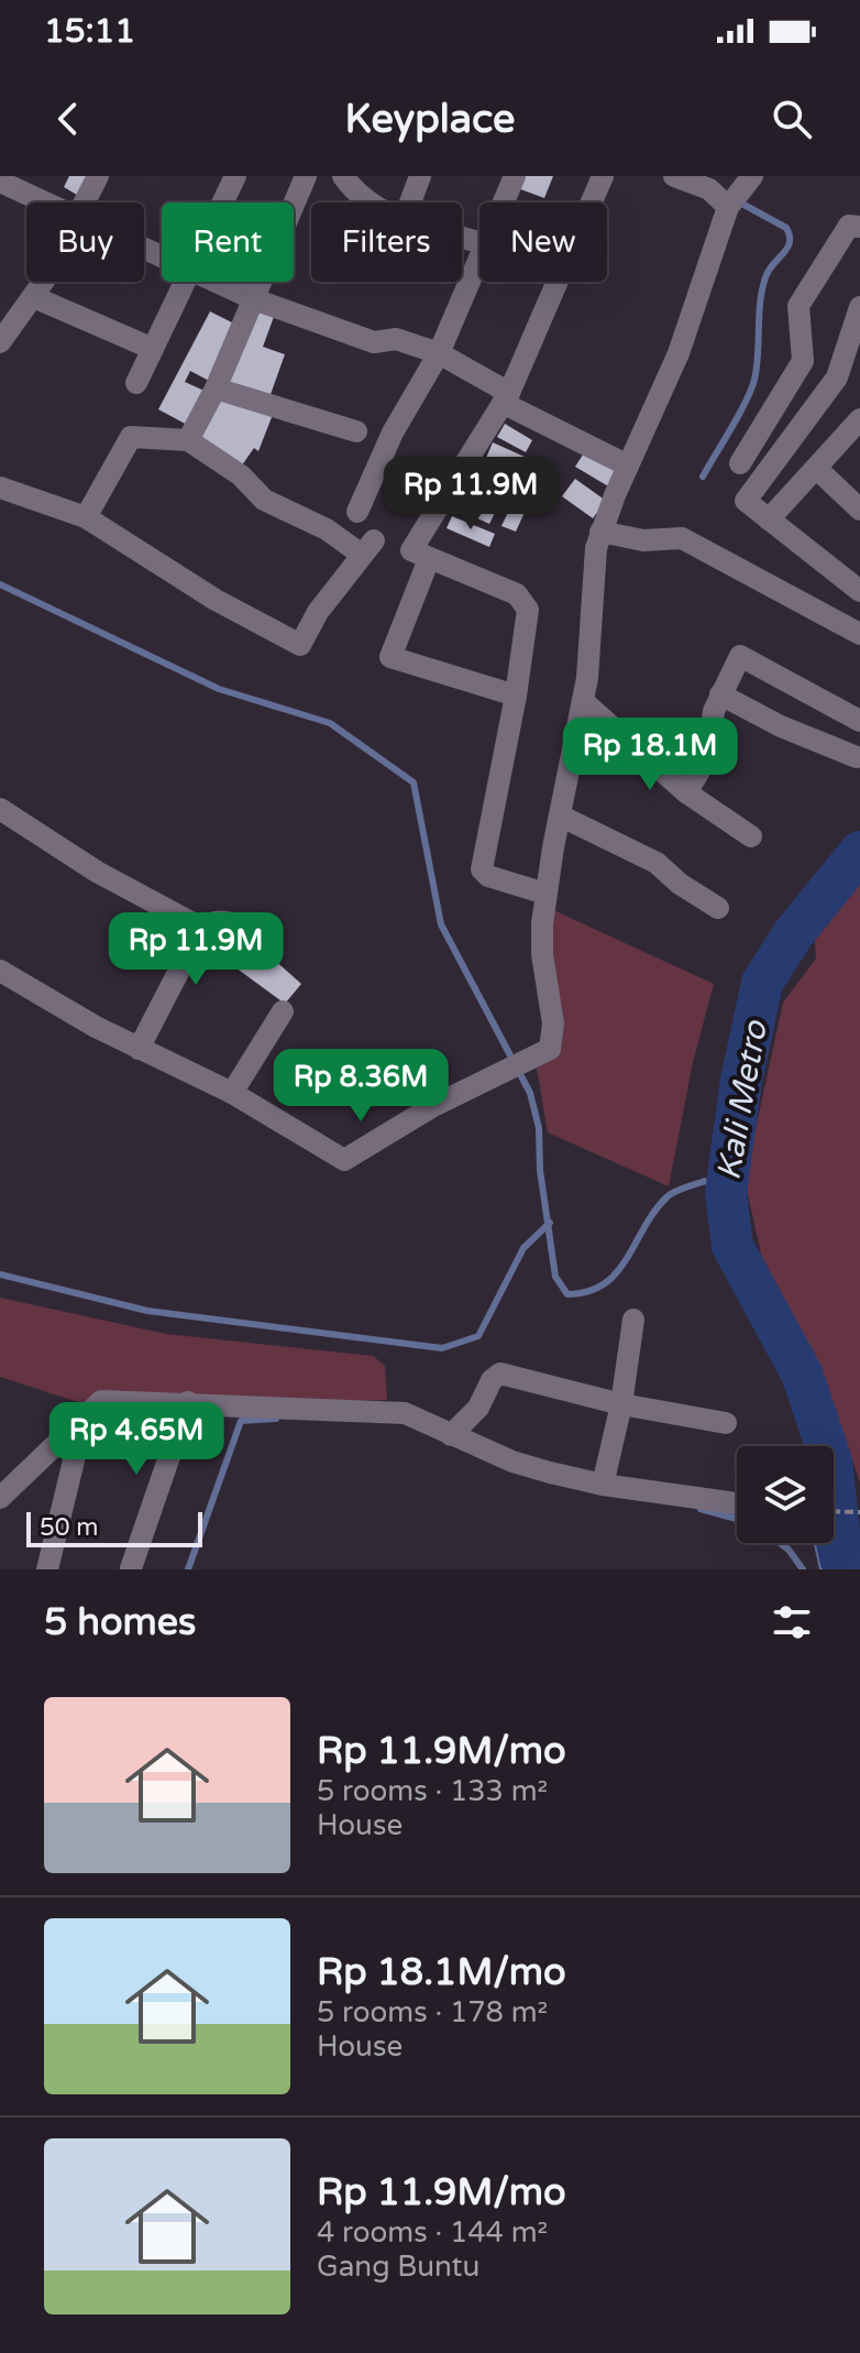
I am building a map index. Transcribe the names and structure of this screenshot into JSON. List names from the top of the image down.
{
  "water": ["Kali Metro"],
  "scale_bar": "50 m",
  "page": {
    "status": "15:11",
    "header": "Keyplace",
    "chip": [
      "Buy",
      "Rent",
      "Filters",
      "New"
    ],
    "price": [
      "Rp 11.9M",
      "Rp 18.1M",
      "Rp 11.9M",
      "Rp 8.36M",
      "Rp 4.65M"
    ],
    "scale": "50 m",
    "heading": "5 homes",
    "list": [
      {
        "name": "Rp 11.9M/mo",
        "note": "5 rooms · 133 m² · House"
      },
      {
        "name": "Rp 18.1M/mo",
        "note": "5 rooms · 178 m² · House"
      },
      {
        "name": "Rp 11.9M/mo",
        "note": "4 rooms · 144 m² · Gang Buntu"
      }
    ]
  }
}
